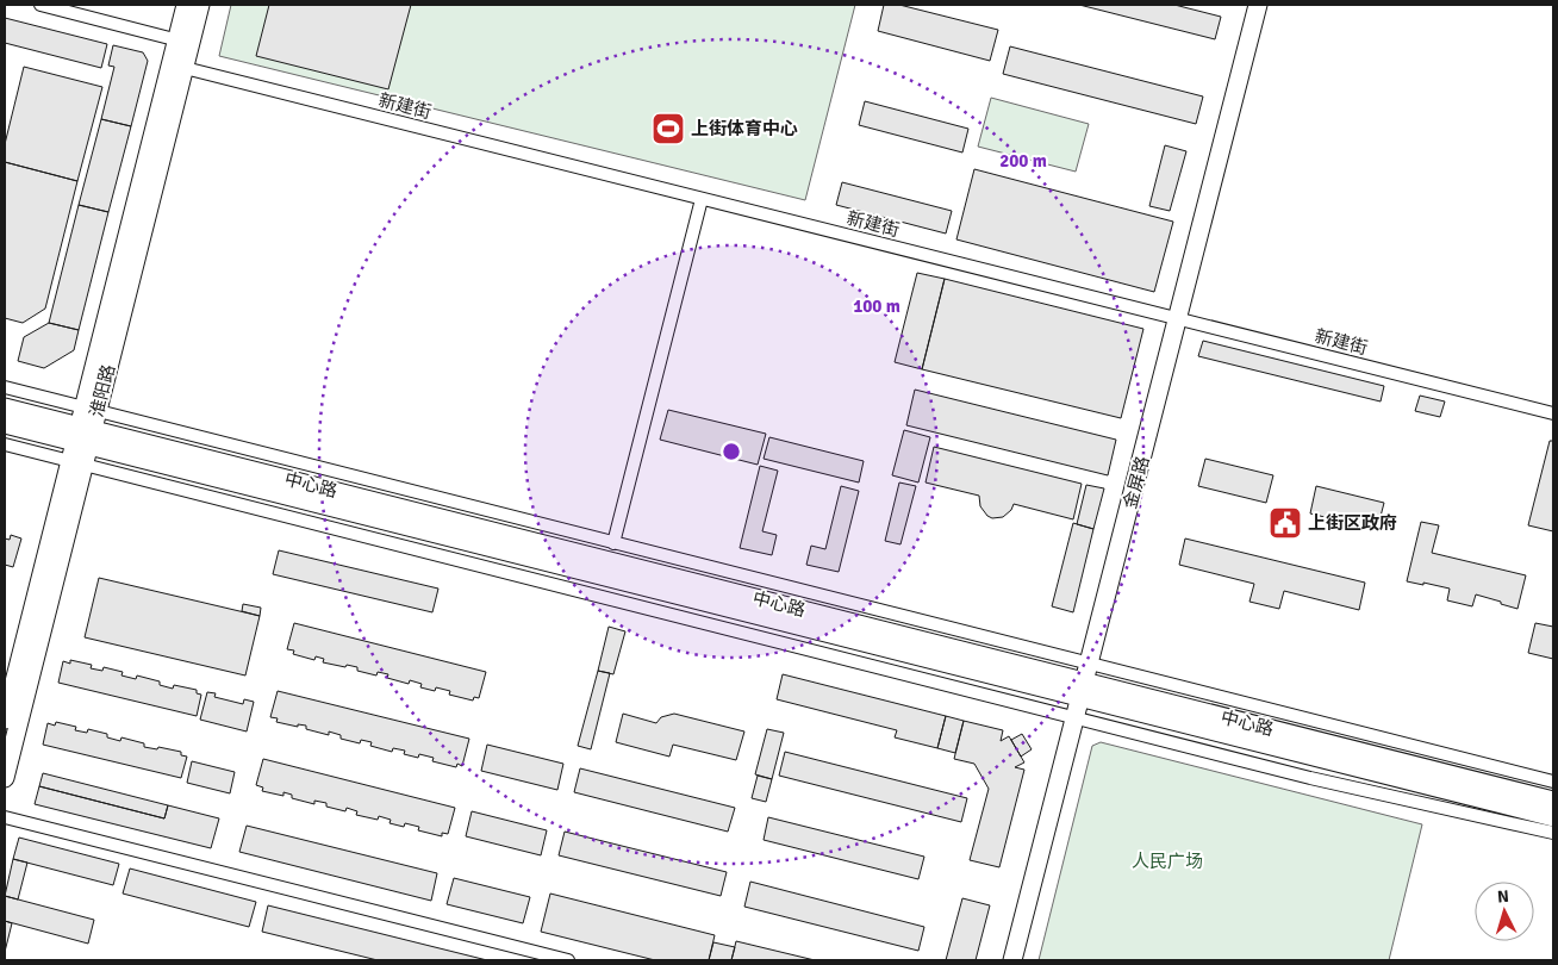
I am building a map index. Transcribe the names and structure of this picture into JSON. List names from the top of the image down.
{
  "streets": {
    "main road": ["淮阳路", "金屏路", "中心路"],
    "street": ["新建街"]
  },
  "crossings": [
    ["新建街", "淮阳路"],
    ["新建街", "金屏路"],
    ["淮阳路", "中心路"],
    ["金屏路", "中心路"]
  ],
  "parks": ["人民广场"],
  "places": {
    "sports": ["上街体育中心"],
    "public building": ["上街区政府"]
  },
  "north": "top",
  "rings": ["200 m", "100 m"]
}
